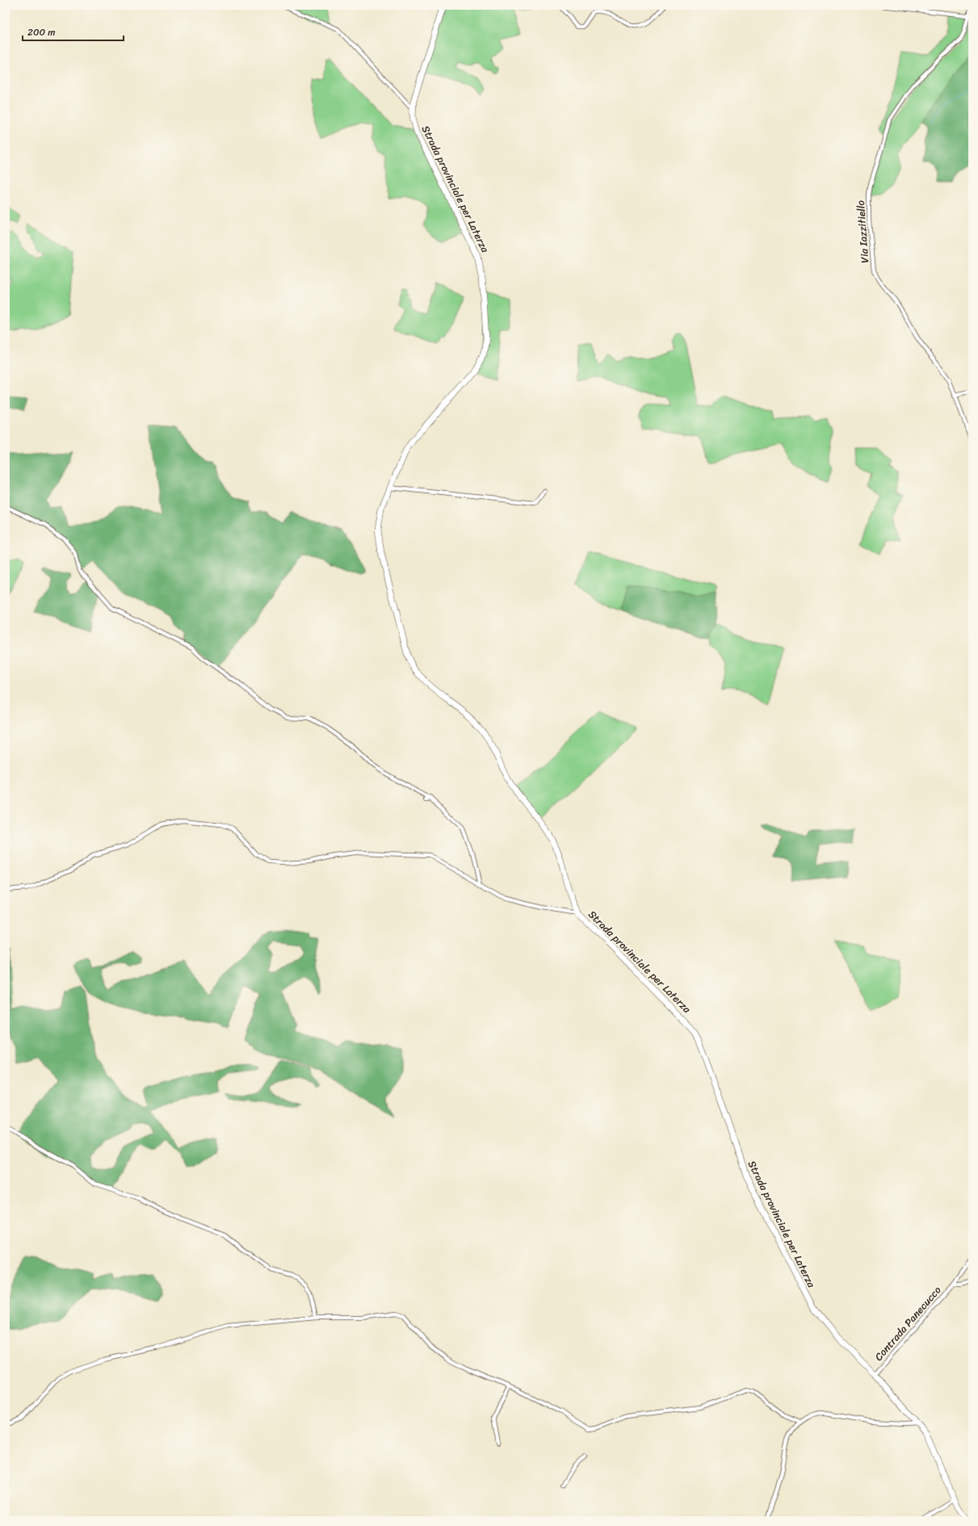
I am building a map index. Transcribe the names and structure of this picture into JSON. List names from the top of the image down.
{
  "streets": {
    "main road": ["Strada provinciale per Laterza"],
    "street": ["Via Iazzitiello", "Contrada Panecucco"]
  },
  "crossings": [
    ["Strada provinciale per Laterza", "Contrada Panecucco"]
  ],
  "scale_bar": "200 m"
}
